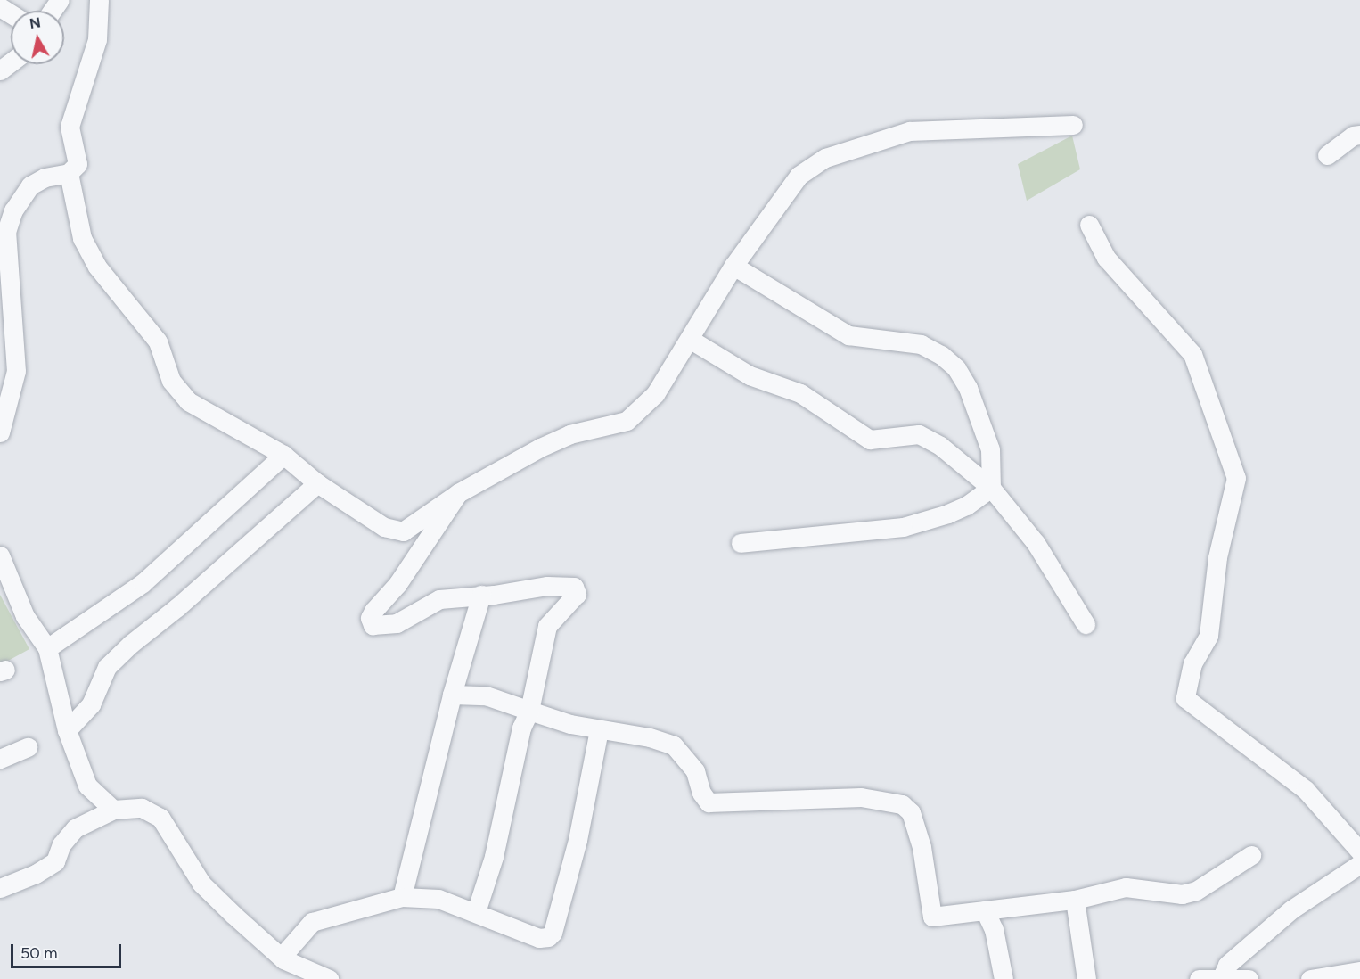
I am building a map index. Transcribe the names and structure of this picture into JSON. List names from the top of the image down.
{
  "scale_bar": "50 m",
  "north": "top"
}
